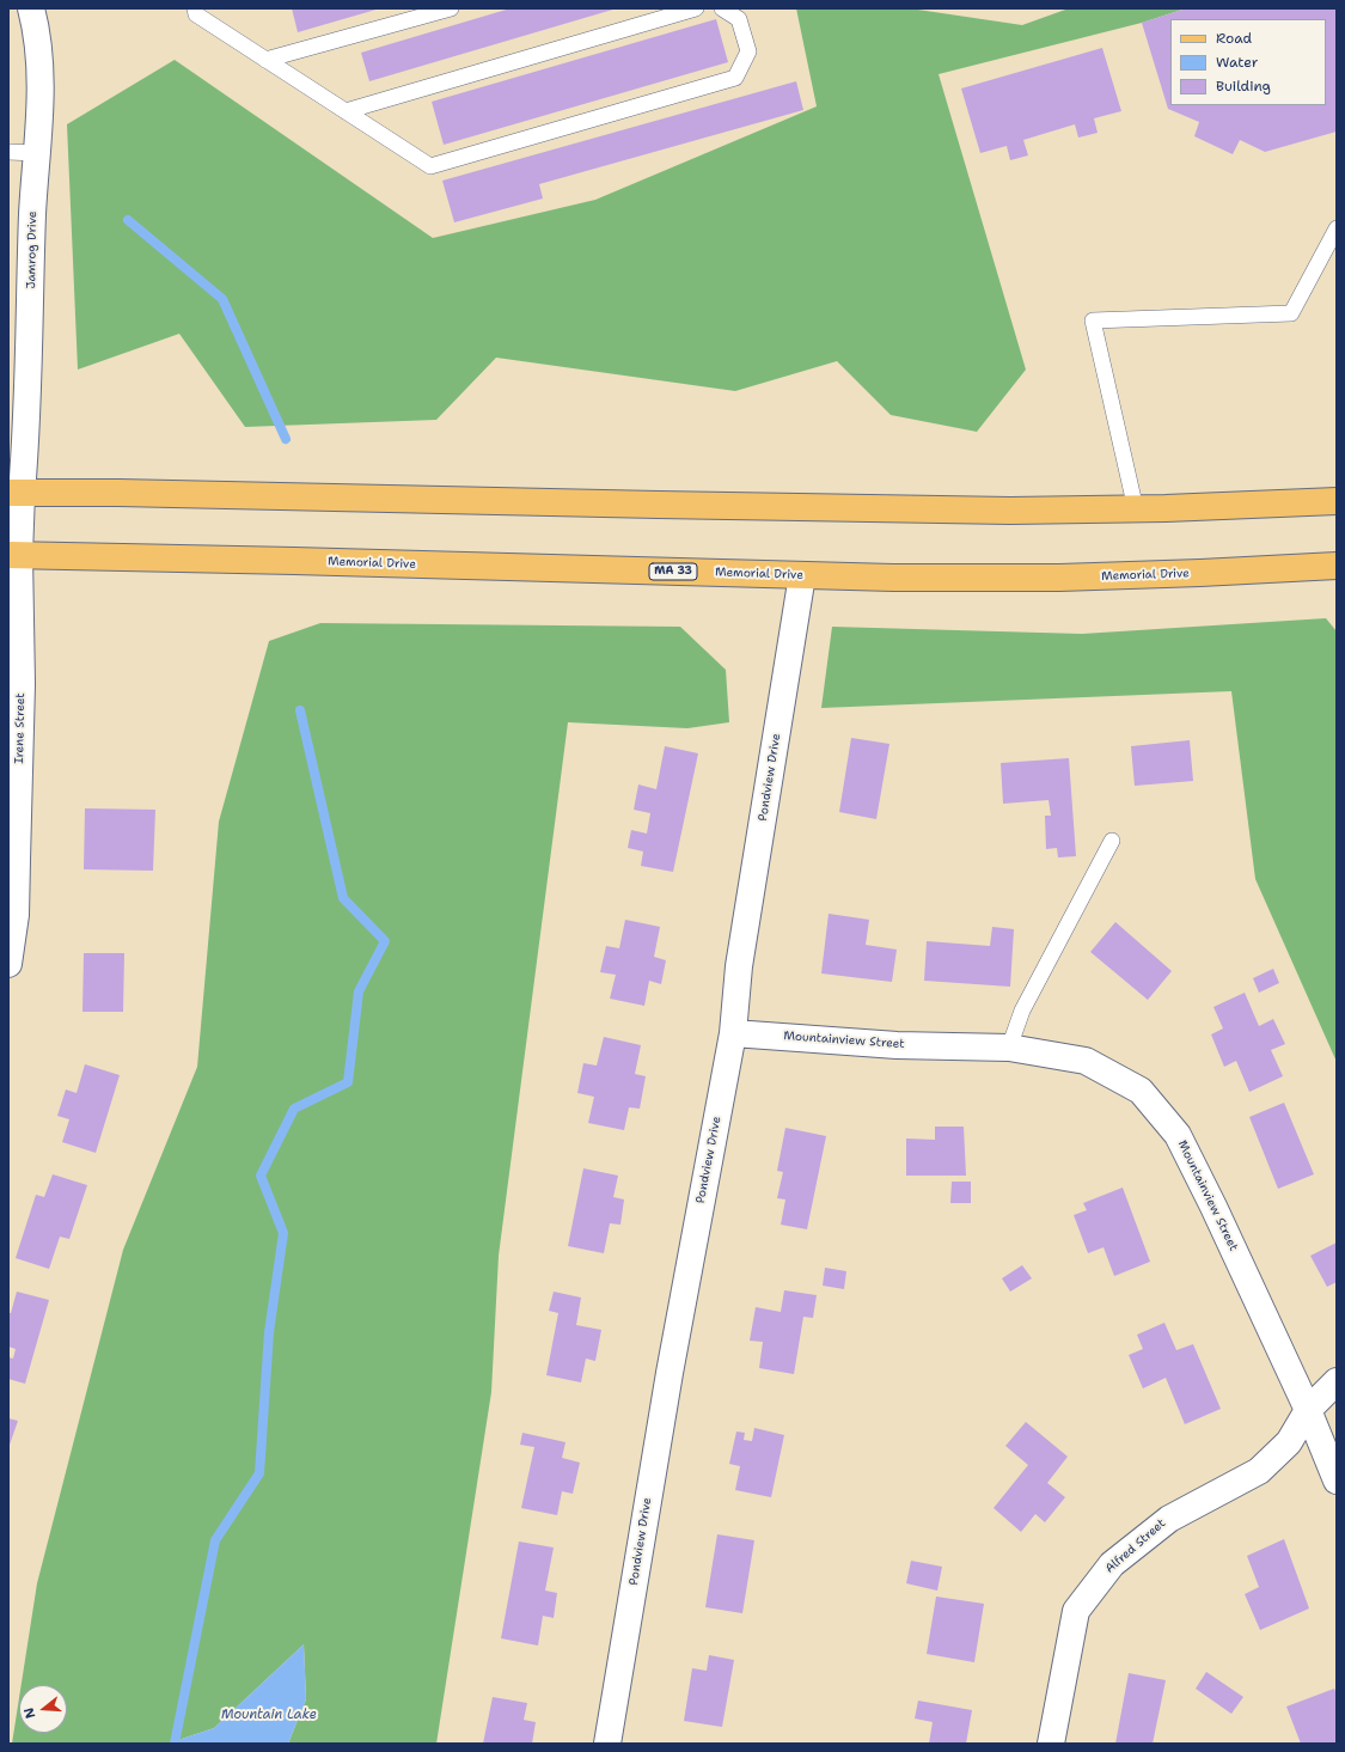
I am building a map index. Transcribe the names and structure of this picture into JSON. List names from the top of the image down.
{
  "streets": {
    "main road": ["Memorial Drive", "MA 33"],
    "street": [
      "Jamrog Drive",
      "Irene Street",
      "Pondview Drive",
      "Mountainview Street",
      "Alfred Street"
    ]
  },
  "crossings": [
    ["Jamrog Drive", "Irene Street"],
    ["Memorial Drive", "Irene Street"],
    ["Memorial Drive", "Pondview Drive"],
    ["Pondview Drive", "Mountainview Street"],
    ["Mountainview Street", "Alfred Street"]
  ],
  "water": ["Mountain Lake"],
  "legend": ["Road", "Water", "Building"],
  "north": "left"
}
